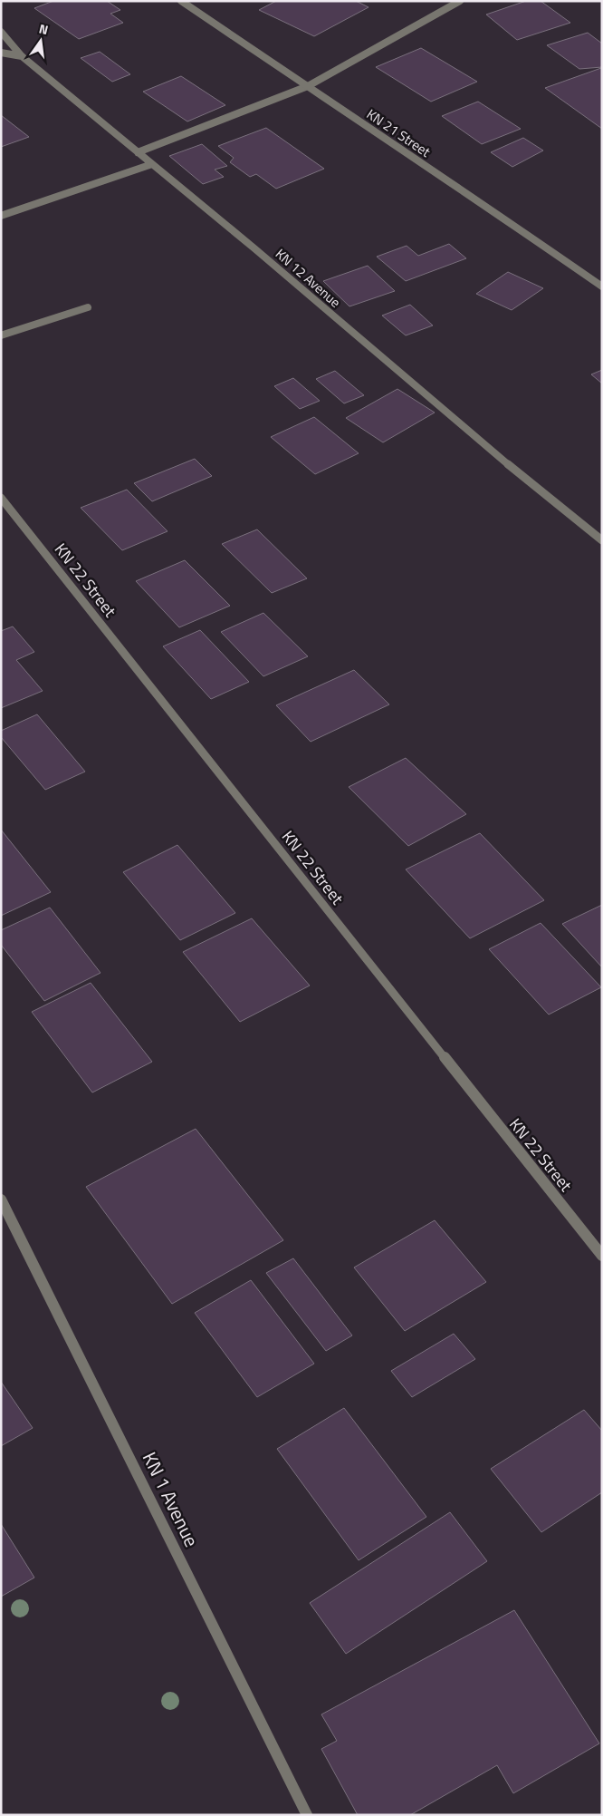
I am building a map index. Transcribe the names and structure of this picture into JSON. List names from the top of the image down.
{
  "streets": {
    "street": [
      "KN 21 Street",
      "KN 12 Avenue",
      "KN 22 Street",
      "KN 1 Avenue"
    ]
  },
  "north": "top"
}
